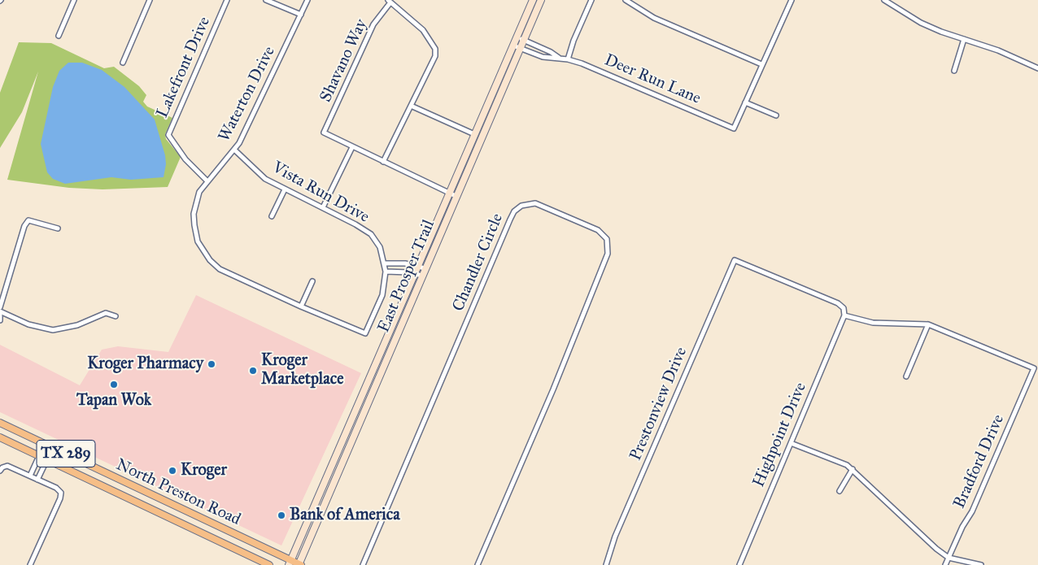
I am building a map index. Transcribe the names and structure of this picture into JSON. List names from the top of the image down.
{
  "streets": {
    "main road": ["East Prosper Trail", "TX 289", "North Preston Road"],
    "street": [
      "Shavano Way",
      "Lakefront Drive",
      "Deer Run Lane",
      "Waterton Drive",
      "Vista Run Drive",
      "Chandler Circle",
      "Prestonview Drive",
      "Highpoint Drive",
      "Bradford Drive"
    ]
  },
  "crossings": [
    ["Lakefront Drive", "Waterton Drive"],
    ["Deer Run Lane", "East Prosper Trail"],
    ["Waterton Drive", "Vista Run Drive"],
    ["East Prosper Trail", "North Preston Road"],
    ["Prestonview Drive", "Highpoint Drive"]
  ],
  "places": [
    "Kroger Pharmacy",
    "Kroger Marketplace",
    "Tapan Wok",
    "Kroger",
    "Bank of America"
  ]
}
